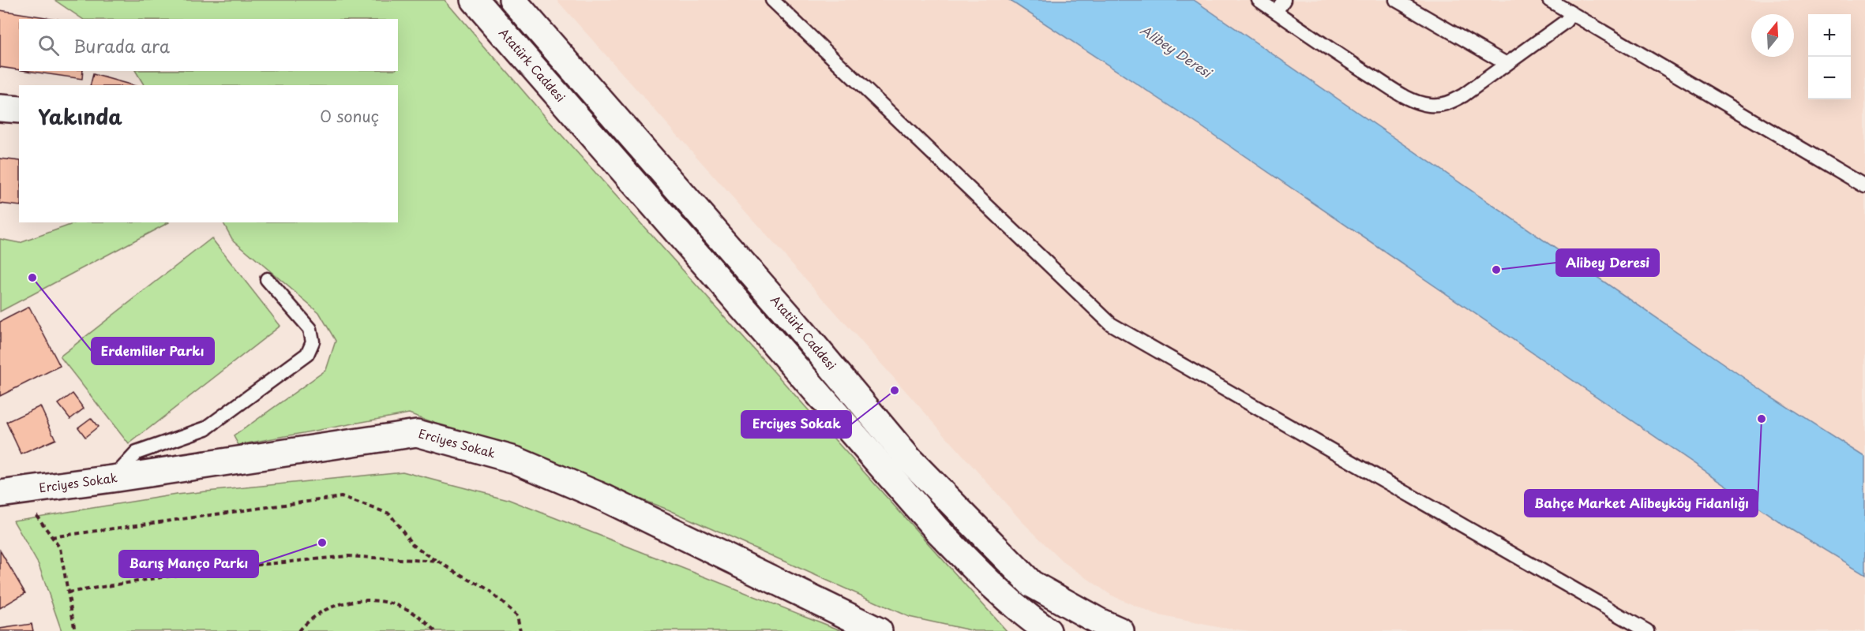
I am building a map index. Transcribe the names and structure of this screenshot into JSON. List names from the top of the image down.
{
  "streets": {
    "main road": ["Atatürk Caddesi", "Erciyes Sokak"]
  },
  "water": ["Alibey Deresi"],
  "places": [
    "Alibey Deresi",
    "Erdemliler Parkı",
    "Erciyes Sokak",
    "Bahçe Market Alibeyköy Fidanlığı",
    "Barış Manço Parkı"
  ],
  "north": "top",
  "page": {
    "map_buttons": ["+", "−"],
    "search": "Burada ara",
    "heading": ["Yakında", "0 sonuç"]
  }
}
